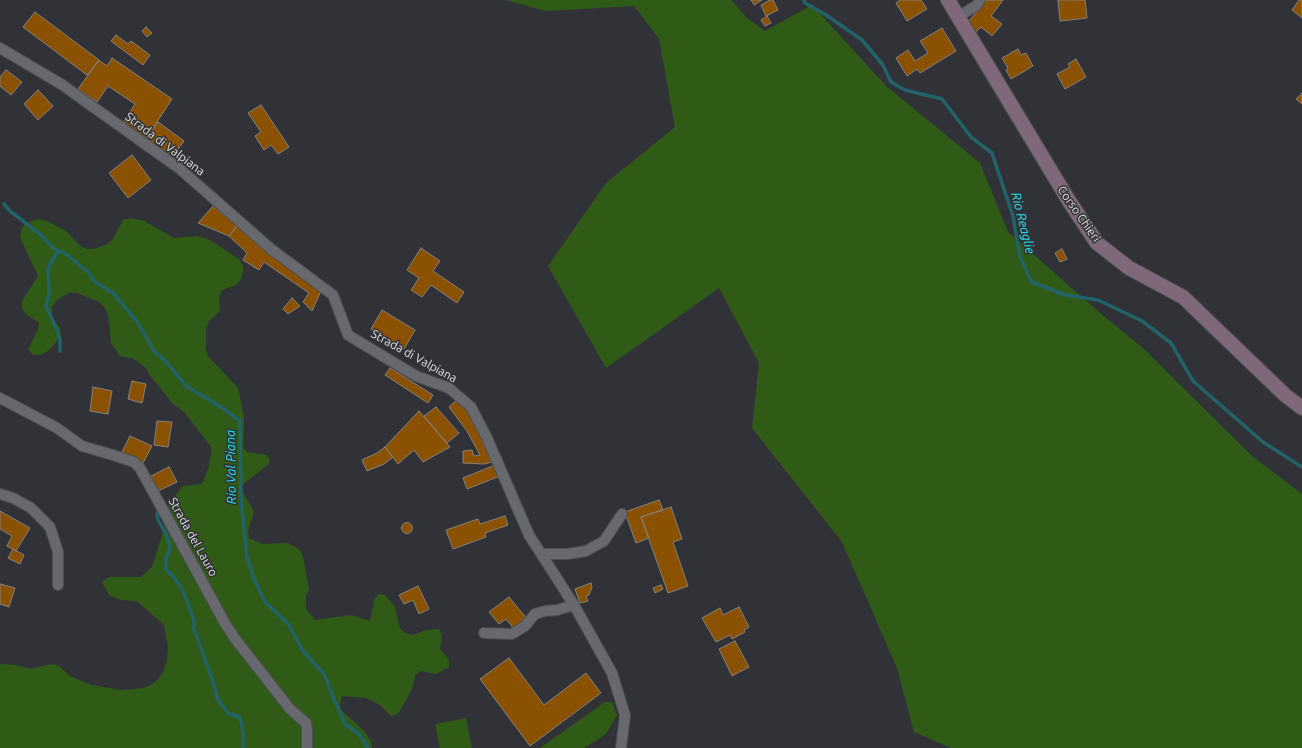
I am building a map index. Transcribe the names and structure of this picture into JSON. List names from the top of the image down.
{
  "streets": {
    "main road": ["Corso Chieri"],
    "street": ["Strada di Valpiana", "Strada del Lauro"]
  },
  "water": ["Rio Reaglie", "Rio Val Piana"]
}
